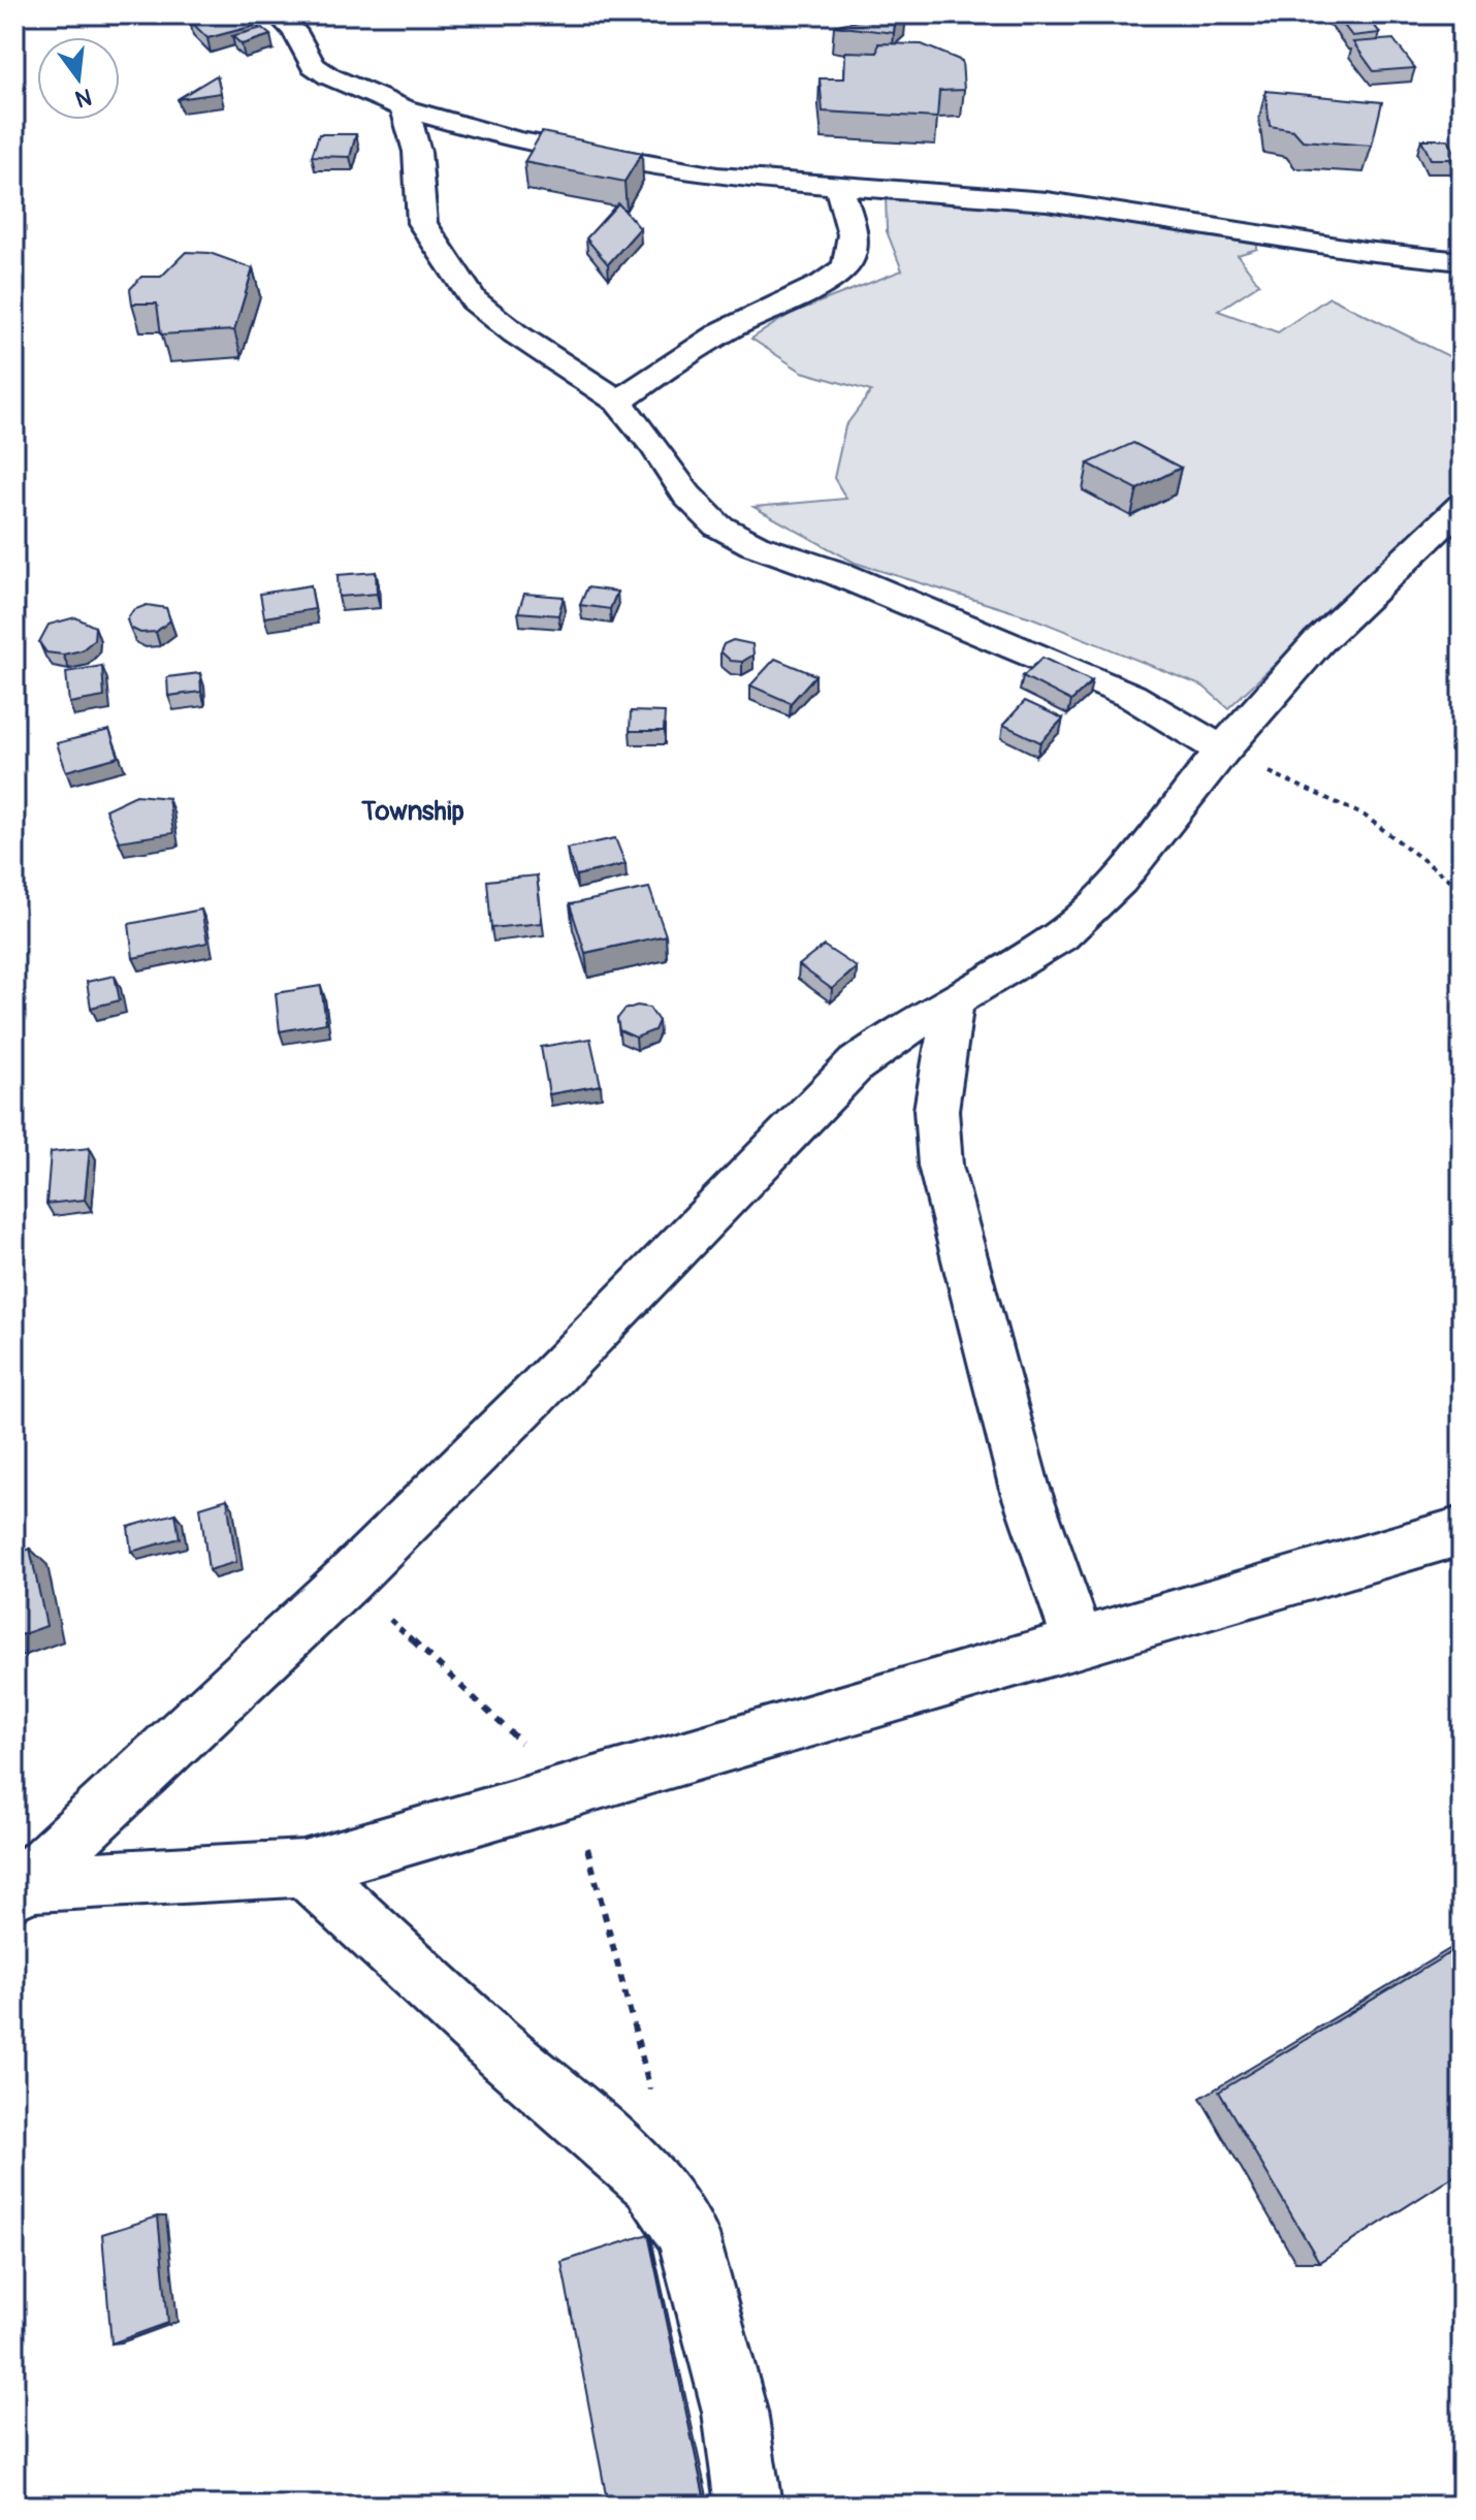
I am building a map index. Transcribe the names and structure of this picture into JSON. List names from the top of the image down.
{
  "districts": ["Township"],
  "north": "bottom"
}
